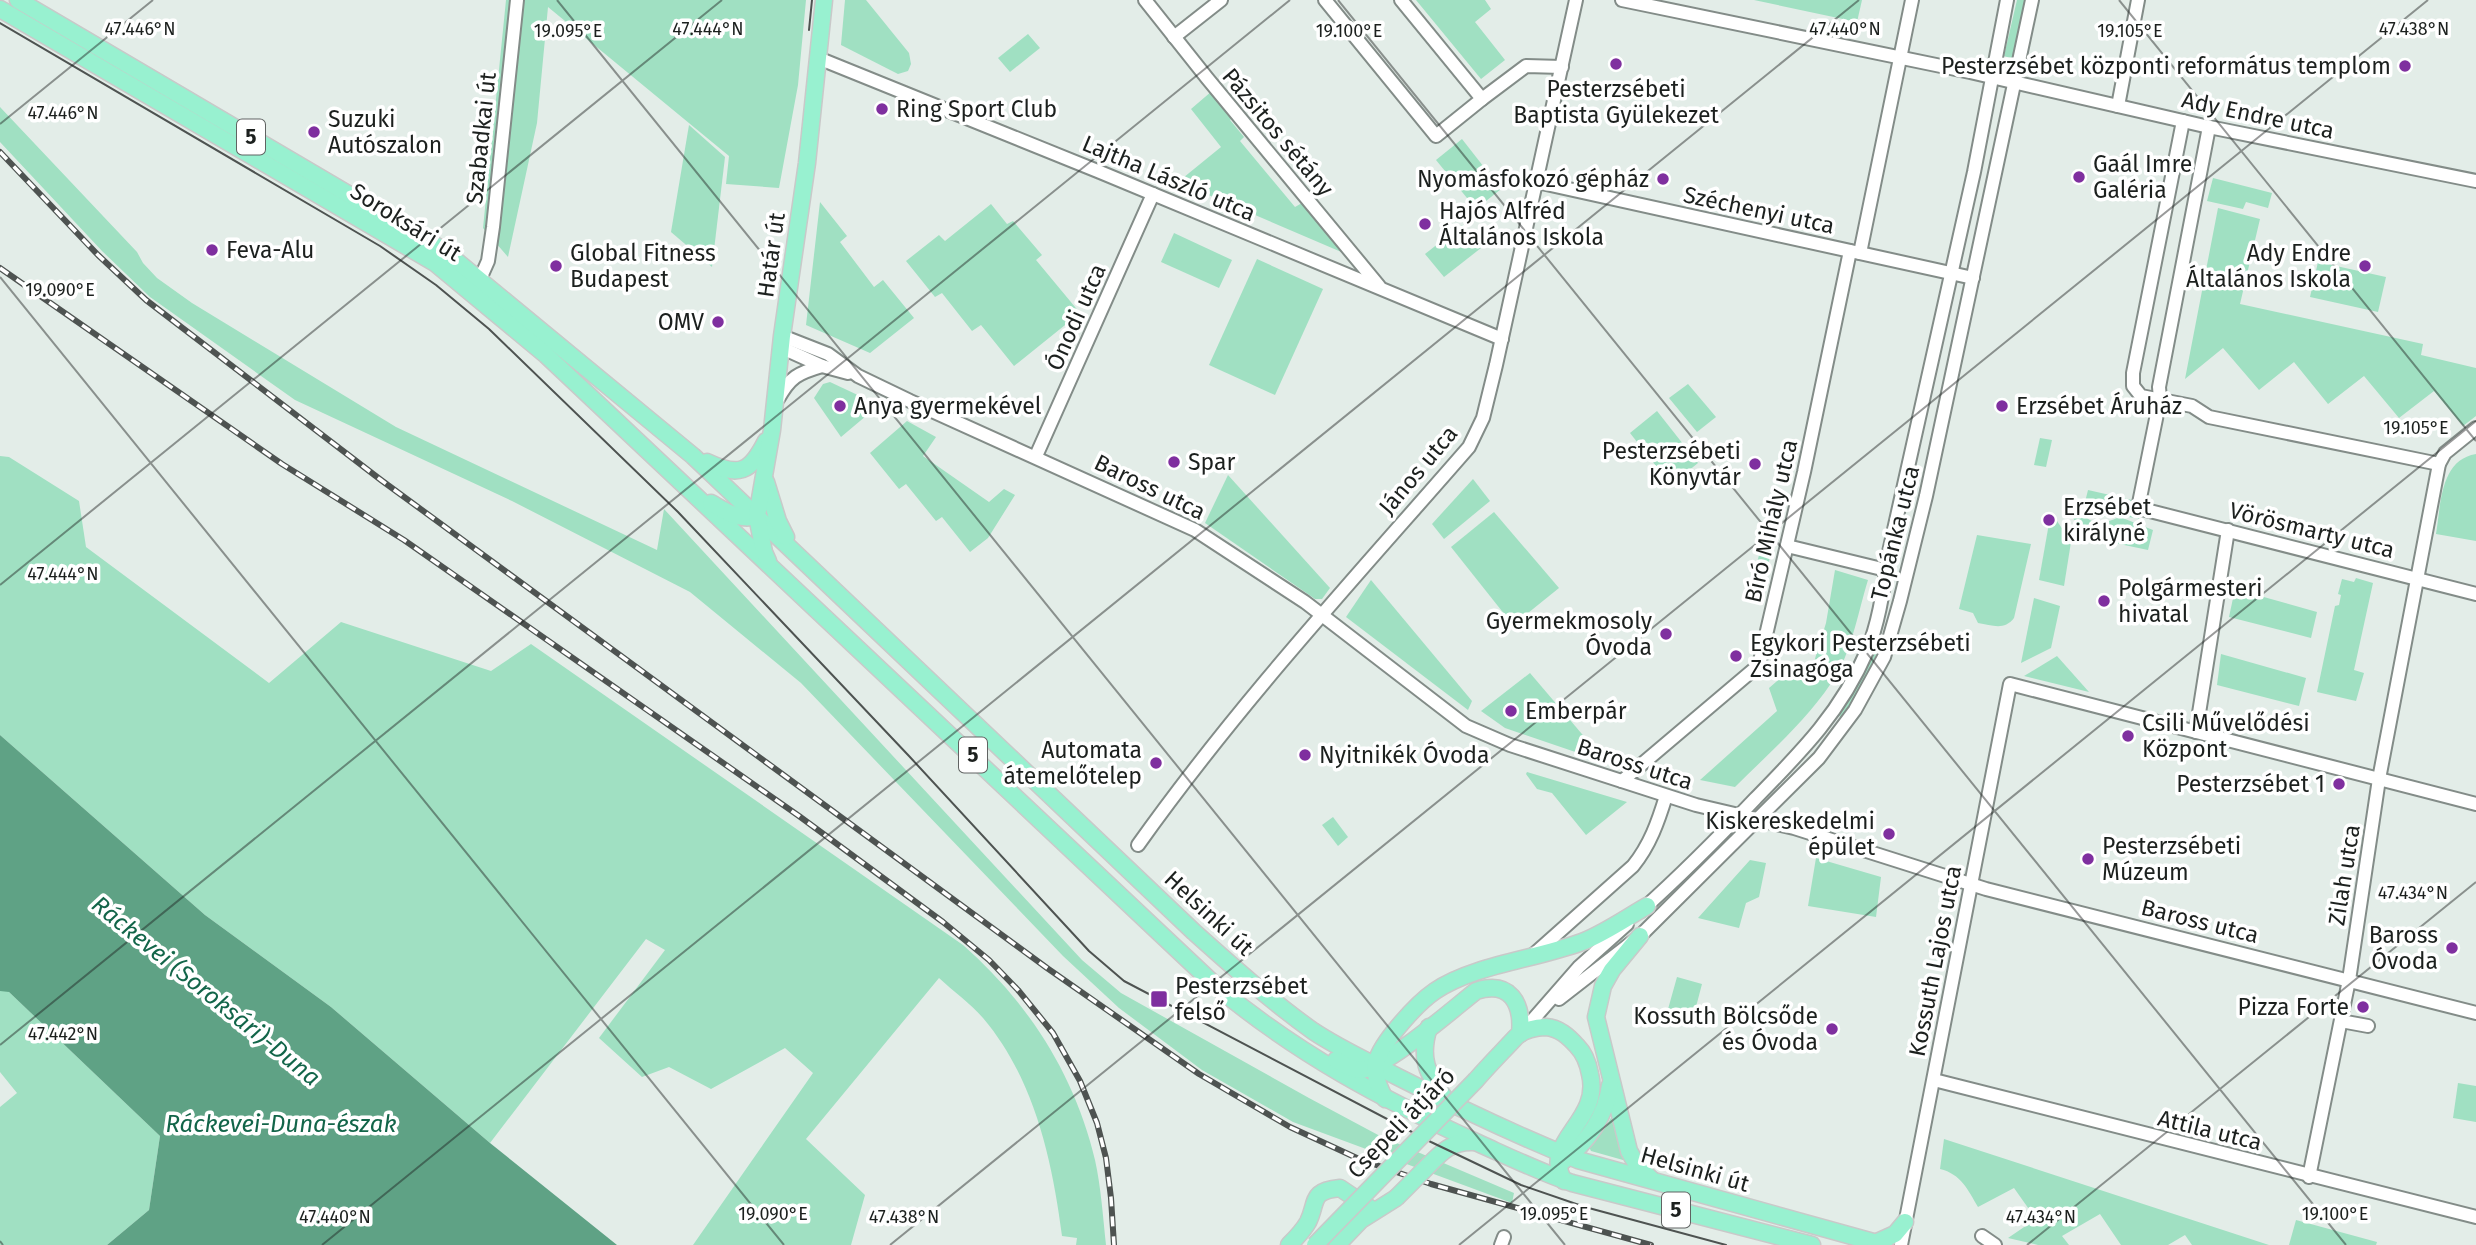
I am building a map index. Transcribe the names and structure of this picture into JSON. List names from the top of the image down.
{
  "streets": {
    "main road": [
      "5",
      "Soroksári út",
      "Határ út",
      "Helsinki út",
      "Csepeli átjáró"
    ],
    "street": [
      "Ady Endre utca",
      "Pázsitos sétány",
      "Szabadkai út",
      "Lajtha László utca",
      "Széchenyi utca",
      "Ónodi utca",
      "János utca",
      "Baross utca",
      "Bíró Mihály utca",
      "Vörösmarty utca",
      "Topánka utca",
      "Zilah utca",
      "Kossuth Lajos utca",
      "Attila utca"
    ]
  },
  "crossings": [
    ["Ady Endre utca", "Bíró Mihály utca"],
    ["Ady Endre utca", "Topánka utca"],
    ["Pázsitos sétány", "Lajtha László utca"],
    ["Szabadkai út", "Soroksári út"],
    ["Lajtha László utca", "Határ út"],
    ["Lajtha László utca", "Ónodi utca"],
    ["Lajtha László utca", "János utca"],
    ["Széchenyi utca", "János utca"],
    ["Széchenyi utca", "Bíró Mihály utca"],
    ["Széchenyi utca", "Topánka utca"],
    ["Soroksári út", "Határ út"],
    ["Soroksári út", "Helsinki út"],
    ["Határ út", "Baross utca"],
    ["Határ út", "Helsinki út"],
    ["Ónodi utca", "Baross utca"],
    ["János utca", "Baross utca"],
    ["Baross utca", "Bíró Mihály utca"],
    ["Baross utca", "Topánka utca"],
    ["Baross utca", "Zilah utca"],
    ["Baross utca", "Kossuth Lajos utca"],
    ["Vörösmarty utca", "Zilah utca"],
    ["Topánka utca", "Csepeli átjáró"],
    ["Zilah utca", "Attila utca"],
    ["Kossuth Lajos utca", "Attila utca"]
  ],
  "water": ["Ráckevei (Soroksári)-Duna", "Ráckevei-Duna-észak"],
  "places": {
    "other": [
      "Pesterzsébeti Baptista Gyülekezet",
      "Pesterzsébet központi református templom",
      "Ring Sport Club",
      "Suzuki Autószalon",
      "Gaál Imre Galéria",
      "Nyomásfokozó gépház",
      "Hajós Alfréd Általános Iskola",
      "Feva-Alu",
      "Global Fitness Budapest",
      "Ady Endre Általános Iskola",
      "OMV",
      "Anya gyermekével",
      "Erzsébet Áruház",
      "Spar",
      "Pesterzsébeti Könyvtár",
      "Erzsébet királyné",
      "Polgármesteri hivatal",
      "Gyermekmosoly Óvoda",
      "Egykori Pesterzsébeti Zsinagóga",
      "Emberpár",
      "Csili Művelődési Központ",
      "Nyitnikék Óvoda",
      "Automata átemelőtelep",
      "Pesterzsébet 1",
      "Kiskereskedelmi épület",
      "Pesterzsébeti Múzeum",
      "Baross Óvoda",
      "Pizza Forte",
      "Kossuth Bölcsőde és Óvoda"
    ],
    "transit": ["Pesterzsébet felső"]
  },
  "coordinates": [
    "47.446°N",
    "47.444°N",
    "47.440°N",
    "47.438°N",
    "19.095°E",
    "19.100°E",
    "19.105°E",
    "19.090°E",
    "47.434°N",
    "47.442°N"
  ]
}
